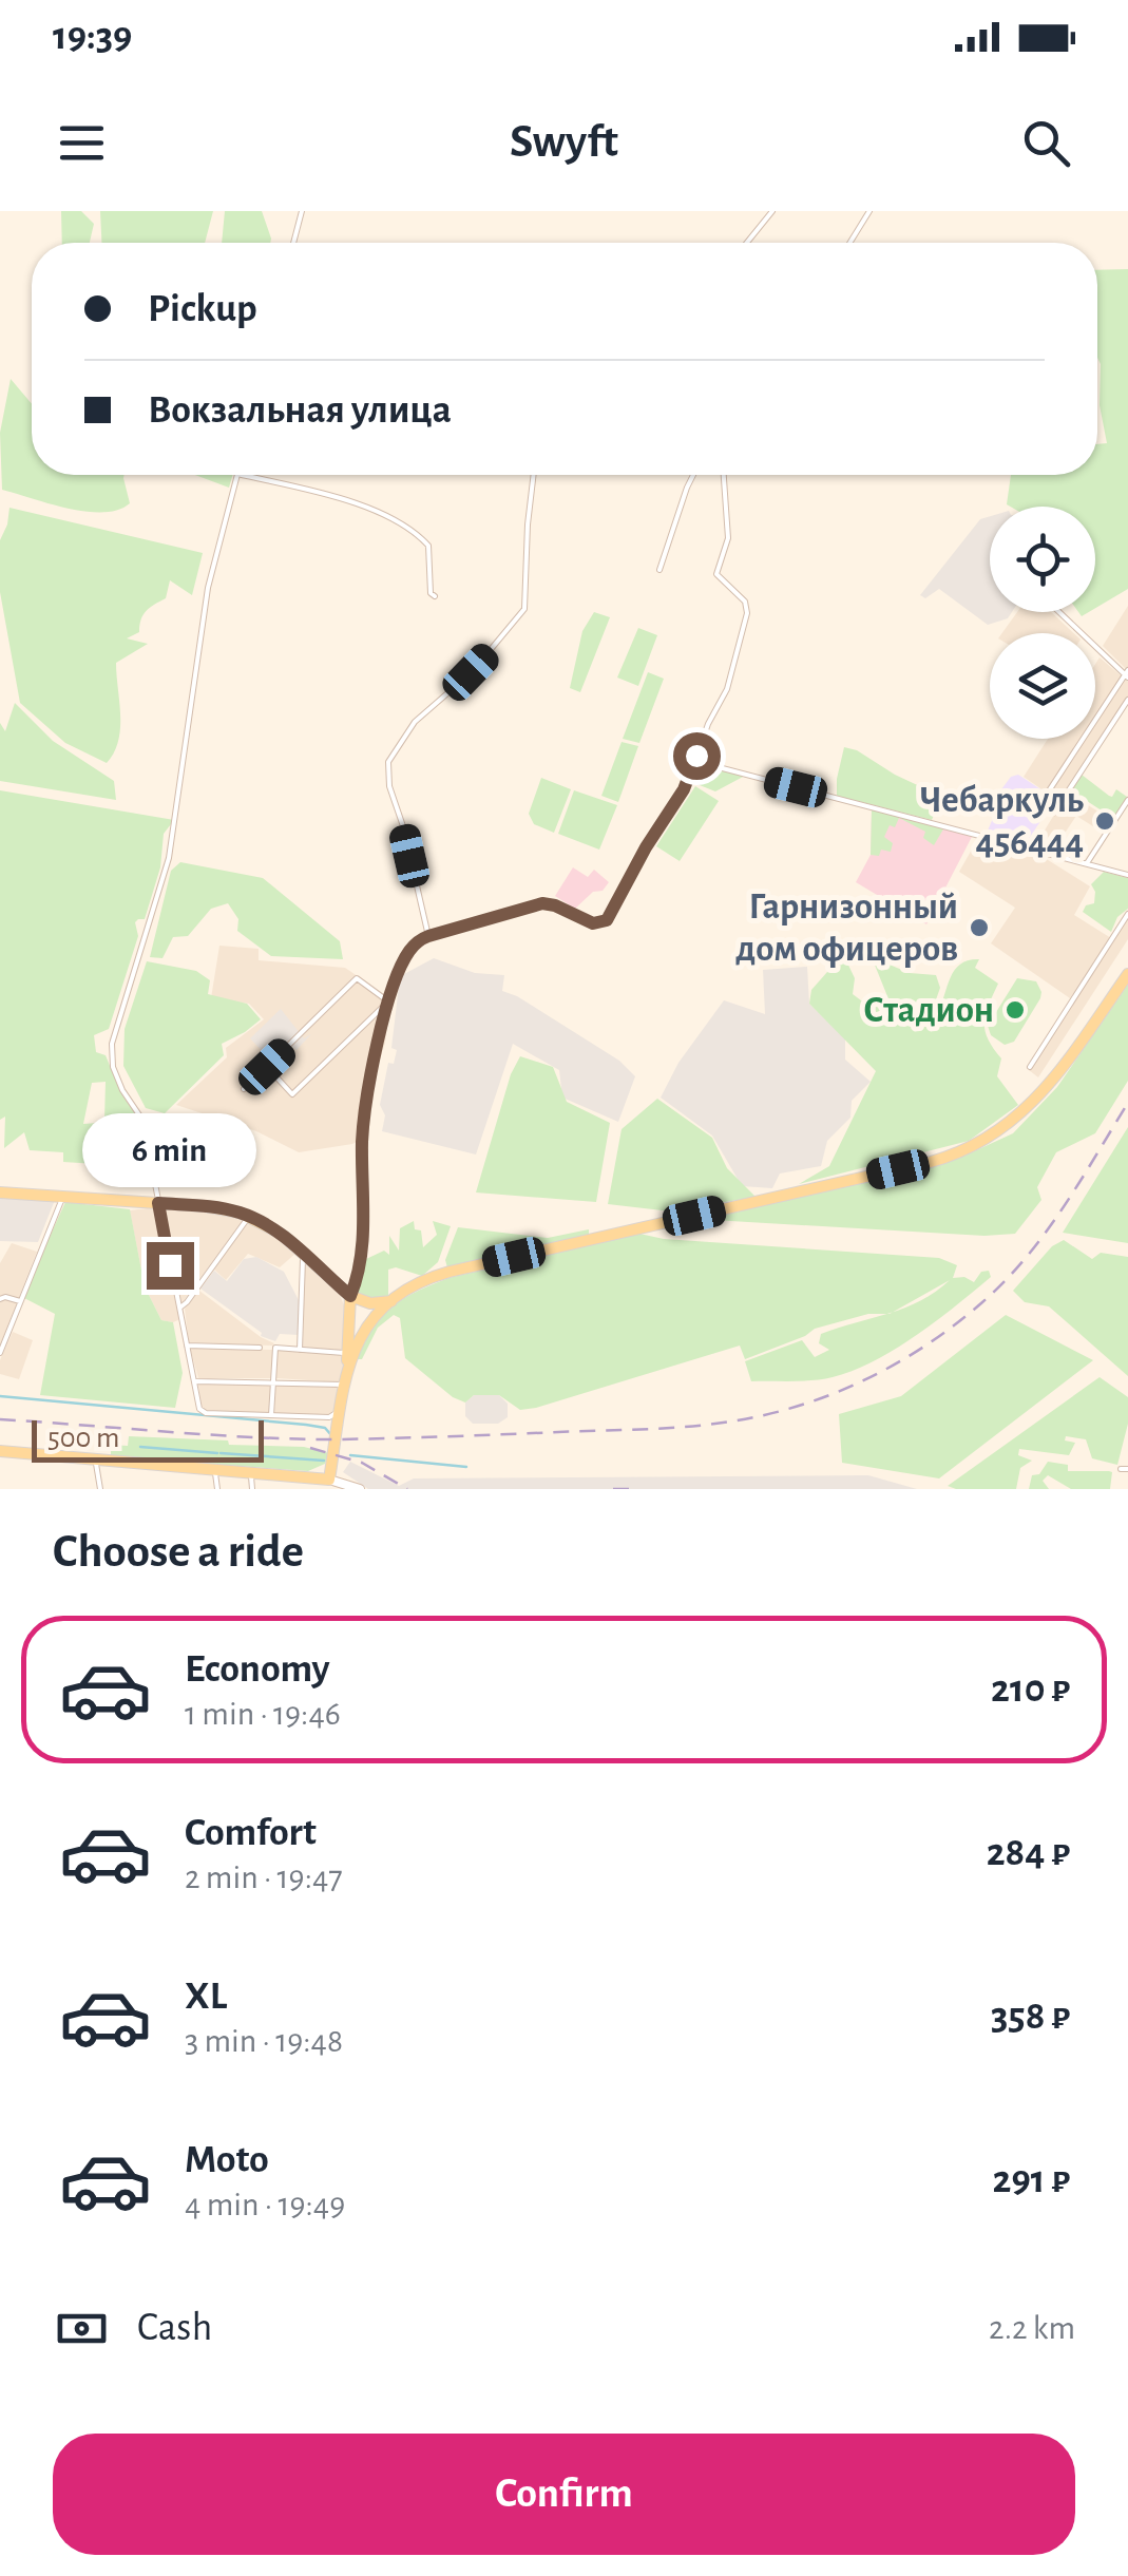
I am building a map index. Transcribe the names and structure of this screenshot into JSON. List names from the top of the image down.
{
  "places": ["Чебаpкуль 456444", "Гарнизонный дом офицеров", "Стадион"],
  "scale_bar": "500 m",
  "page": {
    "status": "19:39",
    "header": "Swyft",
    "banner": ["Pickup", "Вокзальная улица"],
    "bubble": "6 min",
    "scale": "500 m",
    "heading": "Choose a ride",
    "list": [
      {
        "name": "Economy",
        "note": "1 min · 19:46",
        "value": "210 ₽"
      },
      {
        "name": "Comfort",
        "note": "2 min · 19:47",
        "value": "284 ₽"
      },
      {
        "name": "XL",
        "note": "3 min · 19:48",
        "value": "358 ₽"
      },
      {
        "name": "Moto",
        "note": "4 min · 19:49",
        "value": "291 ₽"
      }
    ],
    "pay": ["Cash", "2.2 km"],
    "buttons": "Confirm"
  }
}
